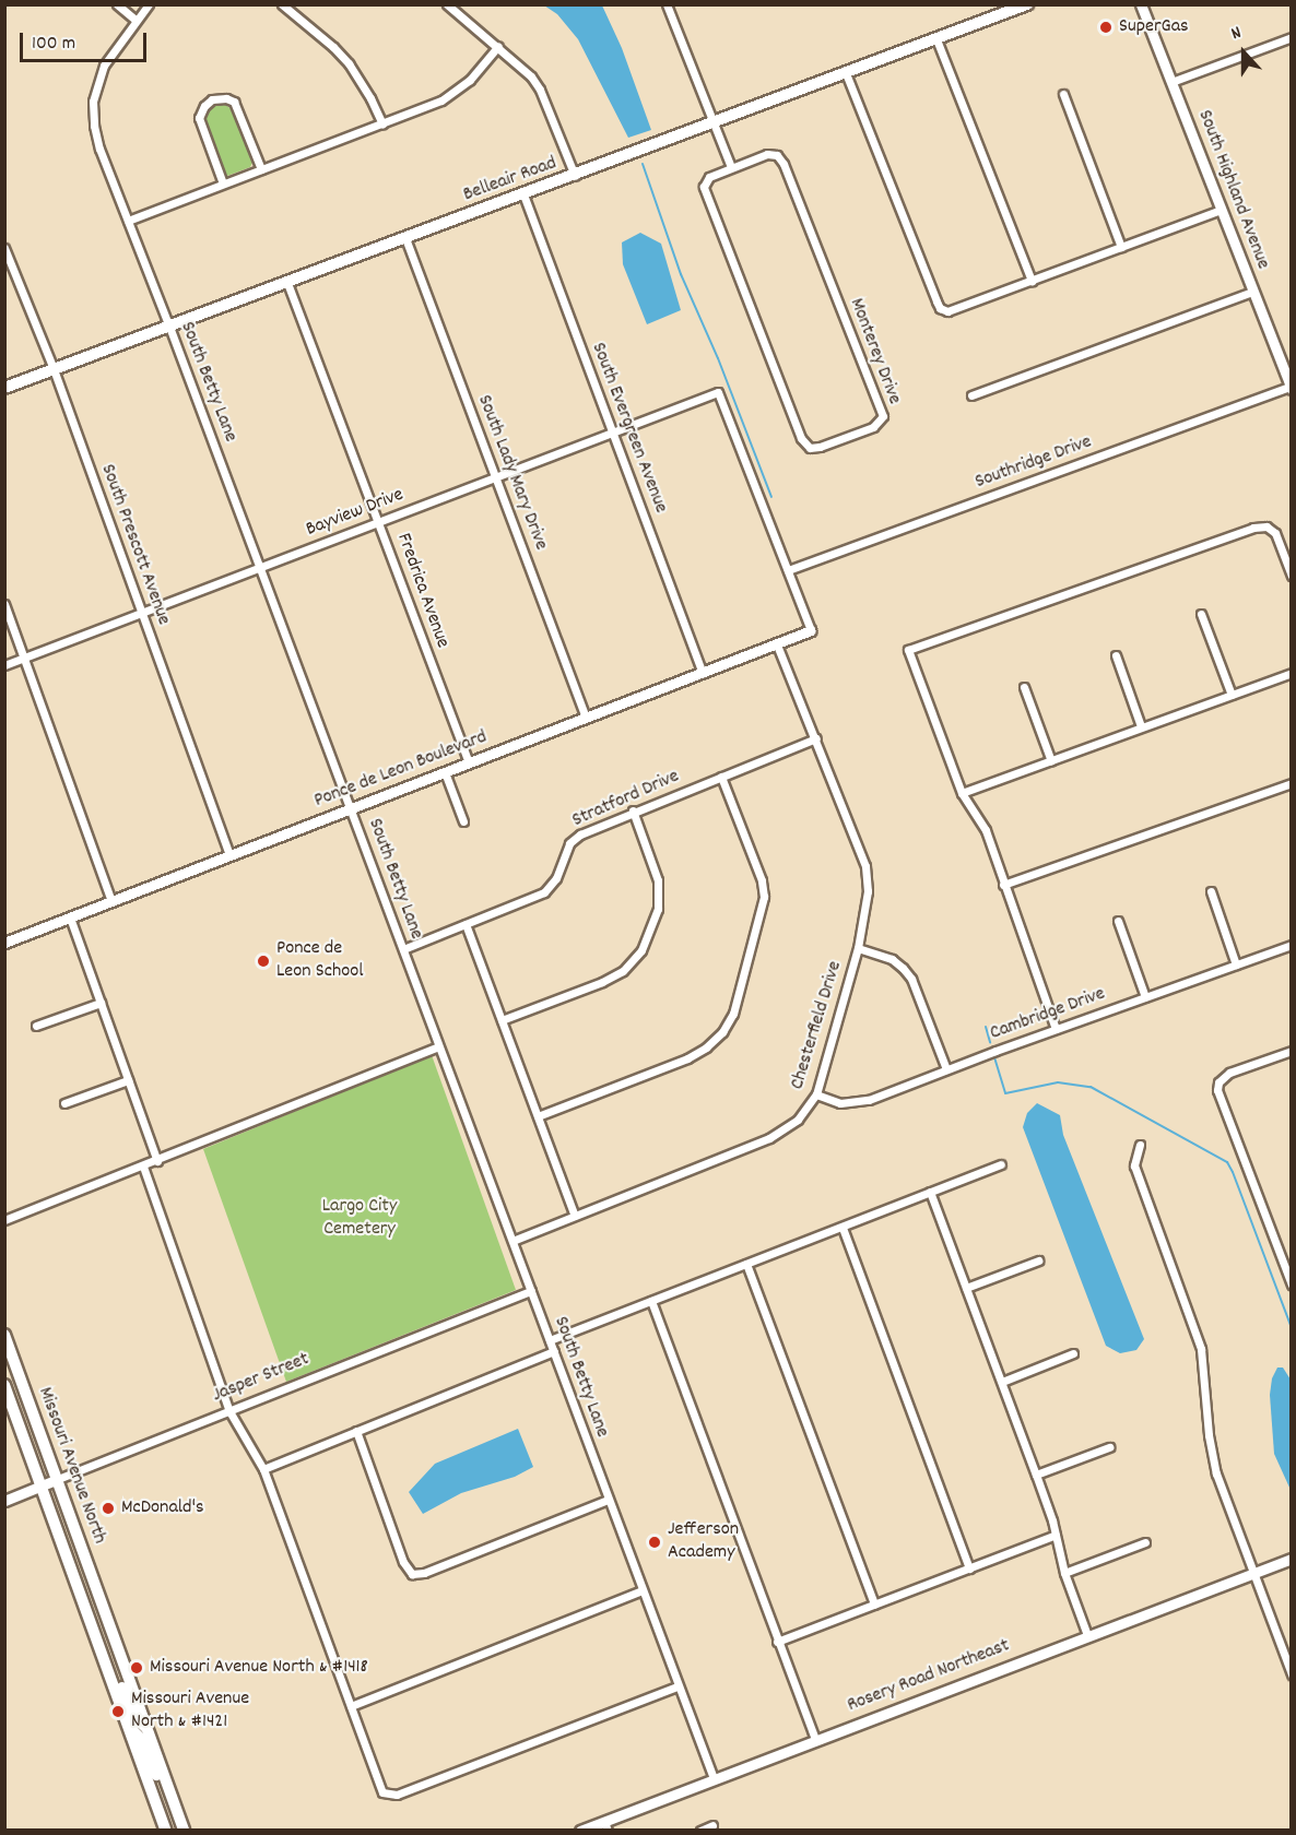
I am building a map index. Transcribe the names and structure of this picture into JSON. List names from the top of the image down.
{
  "streets": {
    "main road": ["Belleair Road", "Missouri Avenue North"],
    "street": [
      "South Highland Avenue",
      "Monterey Drive",
      "South Betty Lane",
      "South Evergreen Avenue",
      "Southridge Drive",
      "South Lady Mary Drive",
      "Bayview Drive",
      "South Prescott Avenue",
      "Fredrica Avenue",
      "Ponce de Leon Boulevard",
      "Stratford Drive",
      "Cambridge Drive",
      "Chesterfield Drive",
      "Jasper Street",
      "Rosery Road Northeast"
    ]
  },
  "crossings": [
    ["Belleair Road", "South Betty Lane"],
    ["Belleair Road", "South Evergreen Avenue"],
    ["Belleair Road", "South Lady Mary Drive"],
    ["Belleair Road", "South Prescott Avenue"],
    ["Belleair Road", "Fredrica Avenue"],
    ["South Highland Avenue", "Southridge Drive"],
    ["South Betty Lane", "Bayview Drive"],
    ["South Betty Lane", "Ponce de Leon Boulevard"],
    ["South Betty Lane", "Stratford Drive"],
    ["South Betty Lane", "Chesterfield Drive"],
    ["South Betty Lane", "Jasper Street"],
    ["South Betty Lane", "Rosery Road Northeast"],
    ["South Evergreen Avenue", "Bayview Drive"],
    ["South Evergreen Avenue", "Ponce de Leon Boulevard"],
    ["Southridge Drive", "Bayview Drive"],
    ["South Lady Mary Drive", "Bayview Drive"],
    ["South Lady Mary Drive", "Ponce de Leon Boulevard"],
    ["Bayview Drive", "South Prescott Avenue"],
    ["Bayview Drive", "Fredrica Avenue"],
    ["South Prescott Avenue", "Ponce de Leon Boulevard"],
    ["Fredrica Avenue", "Ponce de Leon Boulevard"],
    ["Ponce de Leon Boulevard", "Chesterfield Drive"],
    ["Stratford Drive", "Chesterfield Drive"],
    ["Cambridge Drive", "Chesterfield Drive"],
    ["Jasper Street", "Missouri Avenue North"]
  ],
  "parks": ["Largo City Cemetery"],
  "places": [
    "SuperGas",
    "Ponce de Leon School",
    "McDonald's",
    "Jefferson Academy",
    "Missouri Avenue North & #1418",
    "Missouri Avenue North & #1421"
  ],
  "scale_bar": "100 m",
  "north": "top"
}
